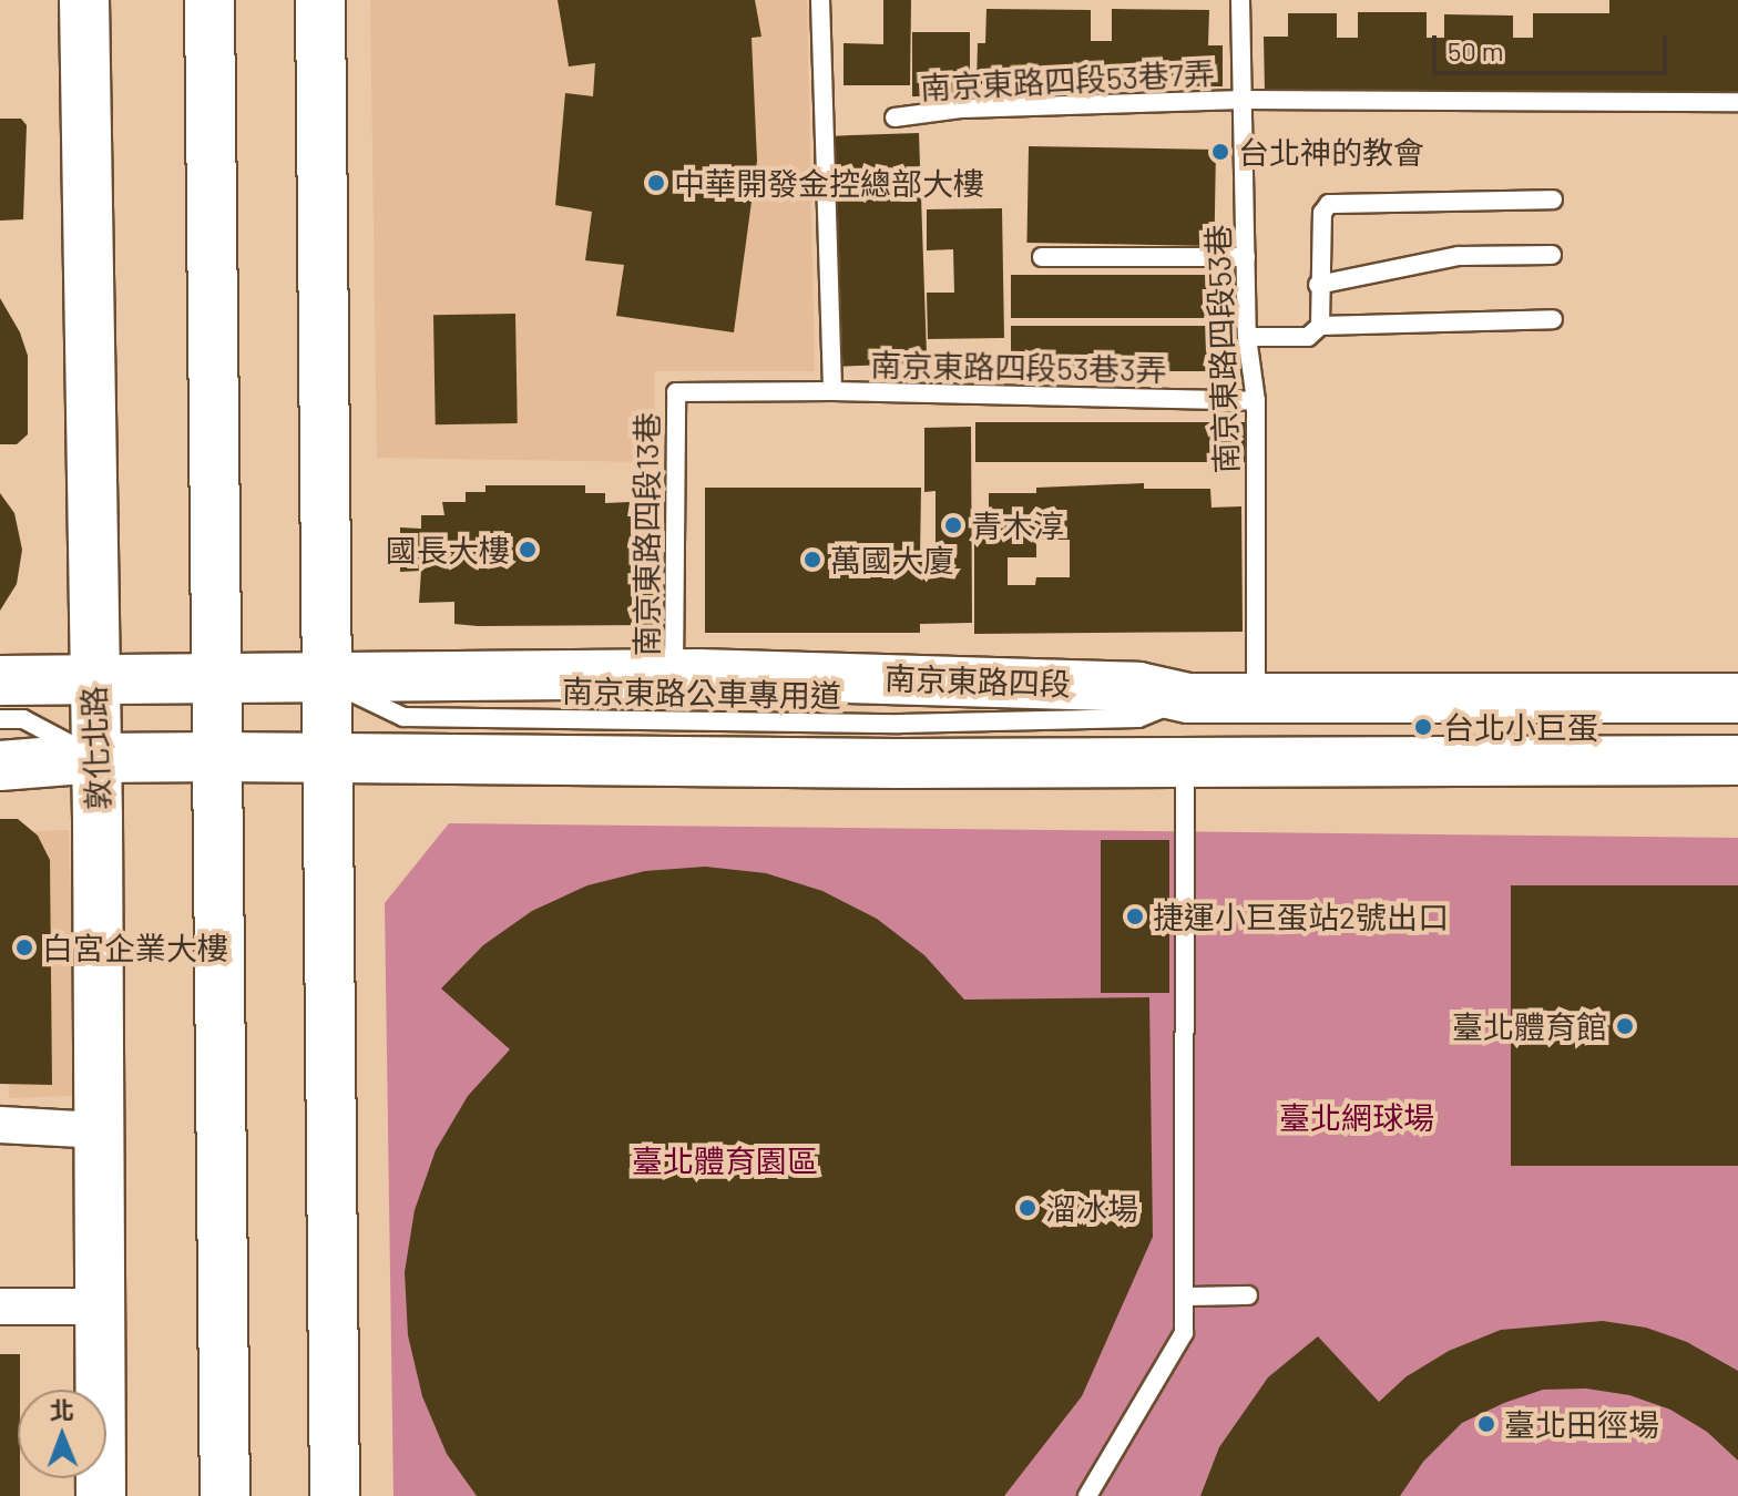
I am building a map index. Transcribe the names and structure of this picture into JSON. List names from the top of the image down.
{
  "streets": {
    "main road": ["南京東路四段", "敦化北路"],
    "lane": [
      "南京東路四段53巷7弄",
      "南京東路四段53巷",
      "南京東路四段53巷3弄",
      "南京東路四段13巷",
      "南京東路公車專用道"
    ]
  },
  "crossings": [
    ["南京東路四段53巷7弄", "南京東路四段53巷"],
    ["南京東路四段53巷", "南京東路四段53巷3弄"],
    ["南京東路四段53巷", "南京東路四段"],
    ["南京東路四段53巷3弄", "南京東路四段13巷"],
    ["南京東路四段13巷", "南京東路四段"],
    ["南京東路四段", "南京東路公車專用道"],
    ["南京東路四段", "敦化北路"]
  ],
  "parks": ["臺北網球場", "臺北體育園區"],
  "places": [
    "台北神的教會",
    "中華開發金控總部大樓",
    "青木淳",
    "國長大樓",
    "萬國大廈",
    "台北小巨蛋",
    "捷運小巨蛋站2號出口",
    "白宮企業大樓",
    "臺北體育館",
    "溜冰場",
    "臺北田徑場"
  ],
  "scale_bar": "50 m",
  "north": "top"
}
